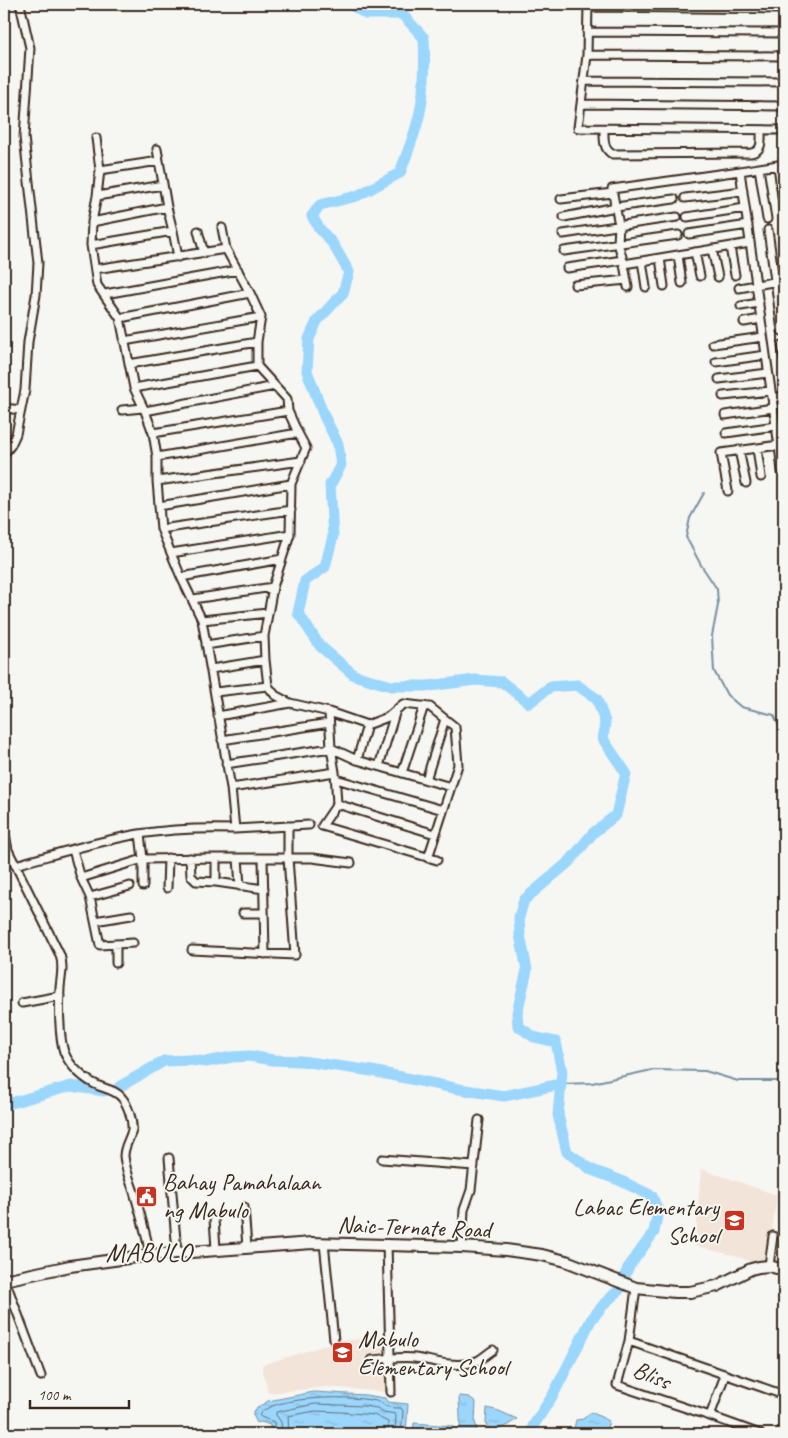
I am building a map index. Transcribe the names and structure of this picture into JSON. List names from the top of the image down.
{
  "streets": {
    "main road": ["Naic-Ternate Road"],
    "street": ["Bliss"]
  },
  "crossings": [
    ["Naic-Ternate Road", "Bliss"]
  ],
  "districts": ["MABULO"],
  "places": {
    "public building": ["Bahay Pamahalaan ng Mabulo"],
    "school or university": ["Labac Elementary School", "Mabulo Elementary School"]
  },
  "scale_bar": "100 m"
}
